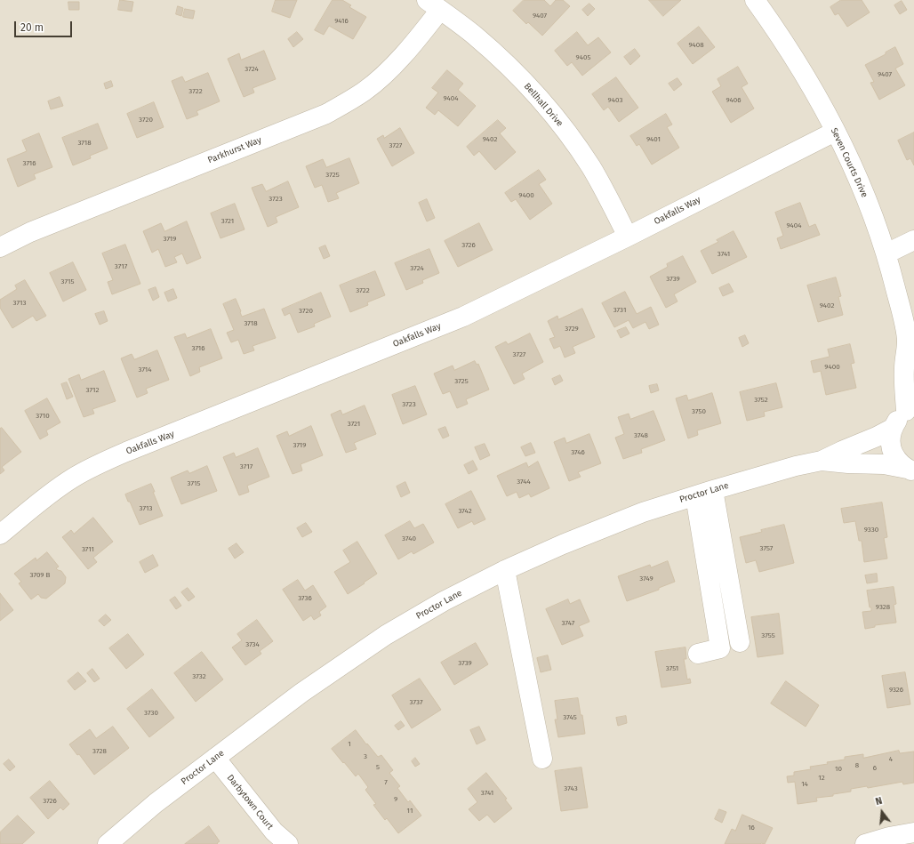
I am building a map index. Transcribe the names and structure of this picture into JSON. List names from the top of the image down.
{
  "streets": {
    "street": [
      "Bellhall Drive",
      "Parkhurst Way",
      "Seven Courts Drive",
      "Oakfalls Way",
      "Proctor Lane",
      "Darbytown Court"
    ]
  },
  "crossings": [
    ["Bellhall Drive", "Parkhurst Way"],
    ["Bellhall Drive", "Oakfalls Way"],
    ["Seven Courts Drive", "Oakfalls Way"],
    ["Proctor Lane", "Darbytown Court"]
  ],
  "house_numbers": [
    "9407",
    "9416",
    "9408",
    "9405",
    "3724",
    "9407",
    "3722",
    "9404",
    "9403",
    "9406",
    "3720",
    "9402",
    "9401",
    "3718",
    "3727",
    "3716",
    "3725",
    "9400",
    "3723",
    "3721",
    "9404",
    "3719",
    "3726",
    "3741",
    "3717",
    "3724",
    "3739",
    "3715",
    "3722",
    "3713",
    "9402",
    "3731",
    "3720",
    "3718",
    "3729",
    "3716",
    "3727",
    "9400",
    "3714",
    "3725",
    "3712",
    "3752",
    "3723",
    "3750",
    "3710",
    "3721",
    "3748",
    "3719",
    "3746",
    "3717",
    "3744",
    "3715",
    "3713",
    "3742",
    "9330",
    "3740",
    "3757",
    "3711",
    "3709 B",
    "3749",
    "3736",
    "9328",
    "3747",
    "3755",
    "3734",
    "3739",
    "3751",
    "3732",
    "9326",
    "3737",
    "3730",
    "3745",
    "1",
    "3728",
    "3",
    "4",
    "8",
    "5",
    "6",
    "10",
    "12",
    "7",
    "14",
    "3743",
    "3741",
    "9",
    "3726",
    "11",
    "16"
  ],
  "scale_bar": "20 m",
  "north": "top"
}
